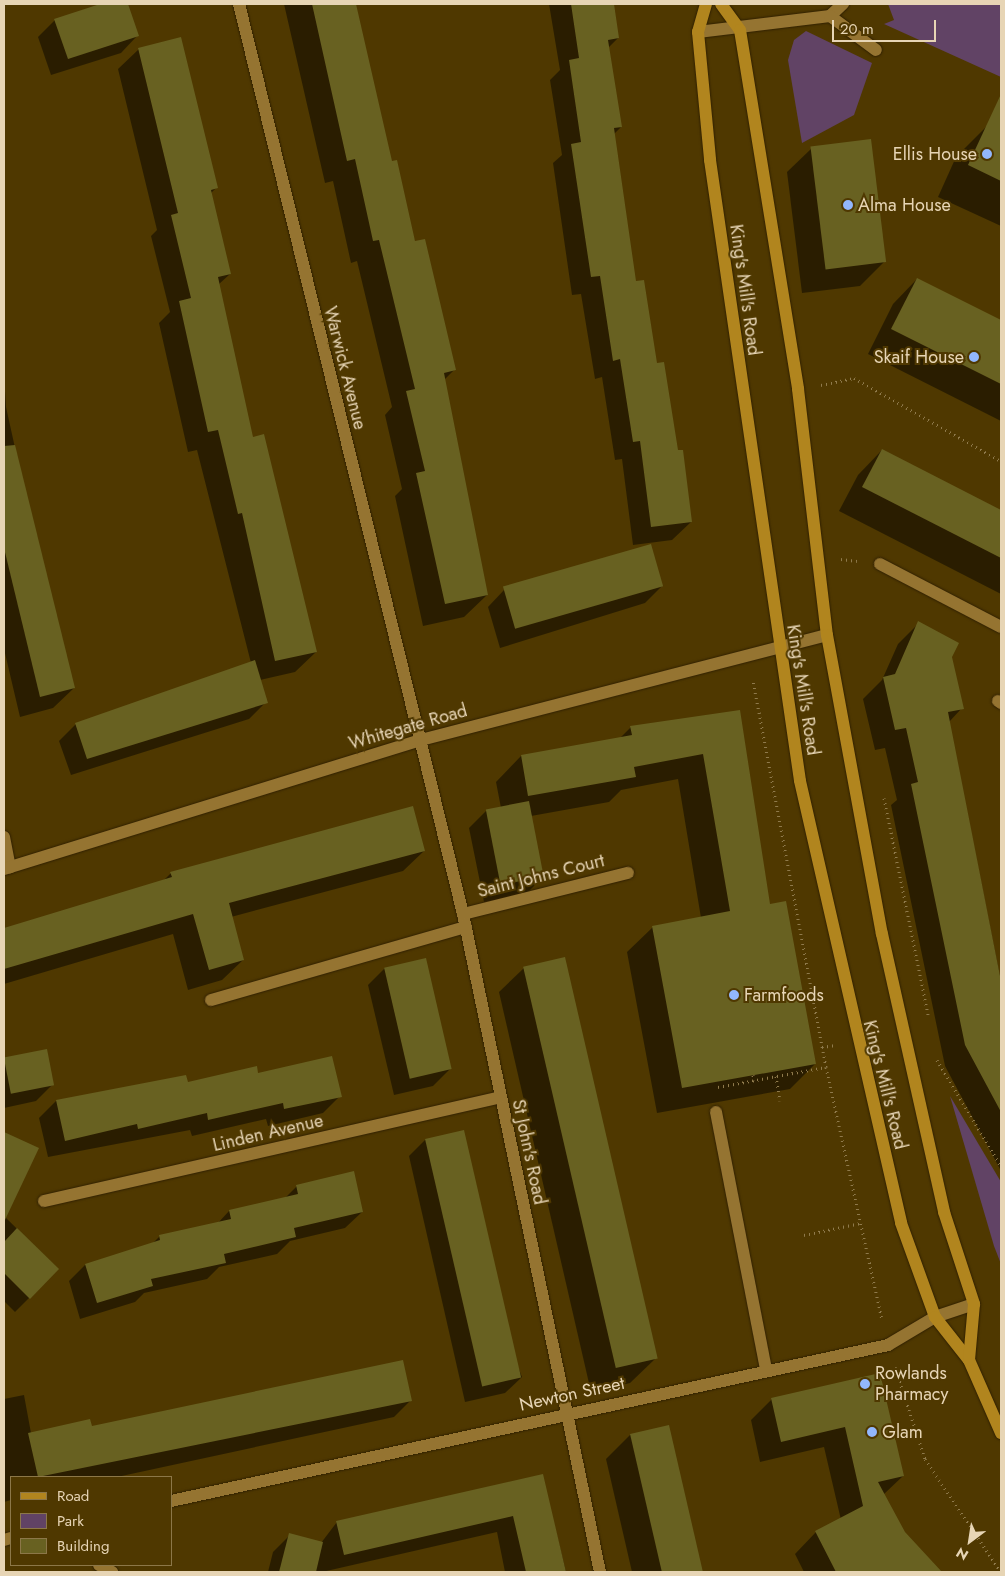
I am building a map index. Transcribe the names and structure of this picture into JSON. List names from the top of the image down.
{
  "streets": {
    "main road": ["King's Mill's Road"],
    "street": [
      "Warwick Avenue",
      "Whitegate Road",
      "Saint Johns Court",
      "Linden Avenue",
      "St John's Road",
      "Newton Street"
    ]
  },
  "crossings": [
    ["King's Mill's Road", "Whitegate Road"],
    ["King's Mill's Road", "Newton Street"],
    ["Warwick Avenue", "Whitegate Road"],
    ["Warwick Avenue", "St John's Road"],
    ["Whitegate Road", "St John's Road"],
    ["Saint Johns Court", "St John's Road"],
    ["Linden Avenue", "St John's Road"],
    ["St John's Road", "Newton Street"]
  ],
  "places": [
    "Ellis House",
    "Alma House",
    "Skaif House",
    "Farmfoods",
    "Rowlands Pharmacy",
    "Glam"
  ],
  "legend": ["Road", "Park", "Building"],
  "scale_bar": "20 m",
  "north": "bottom left"
}
